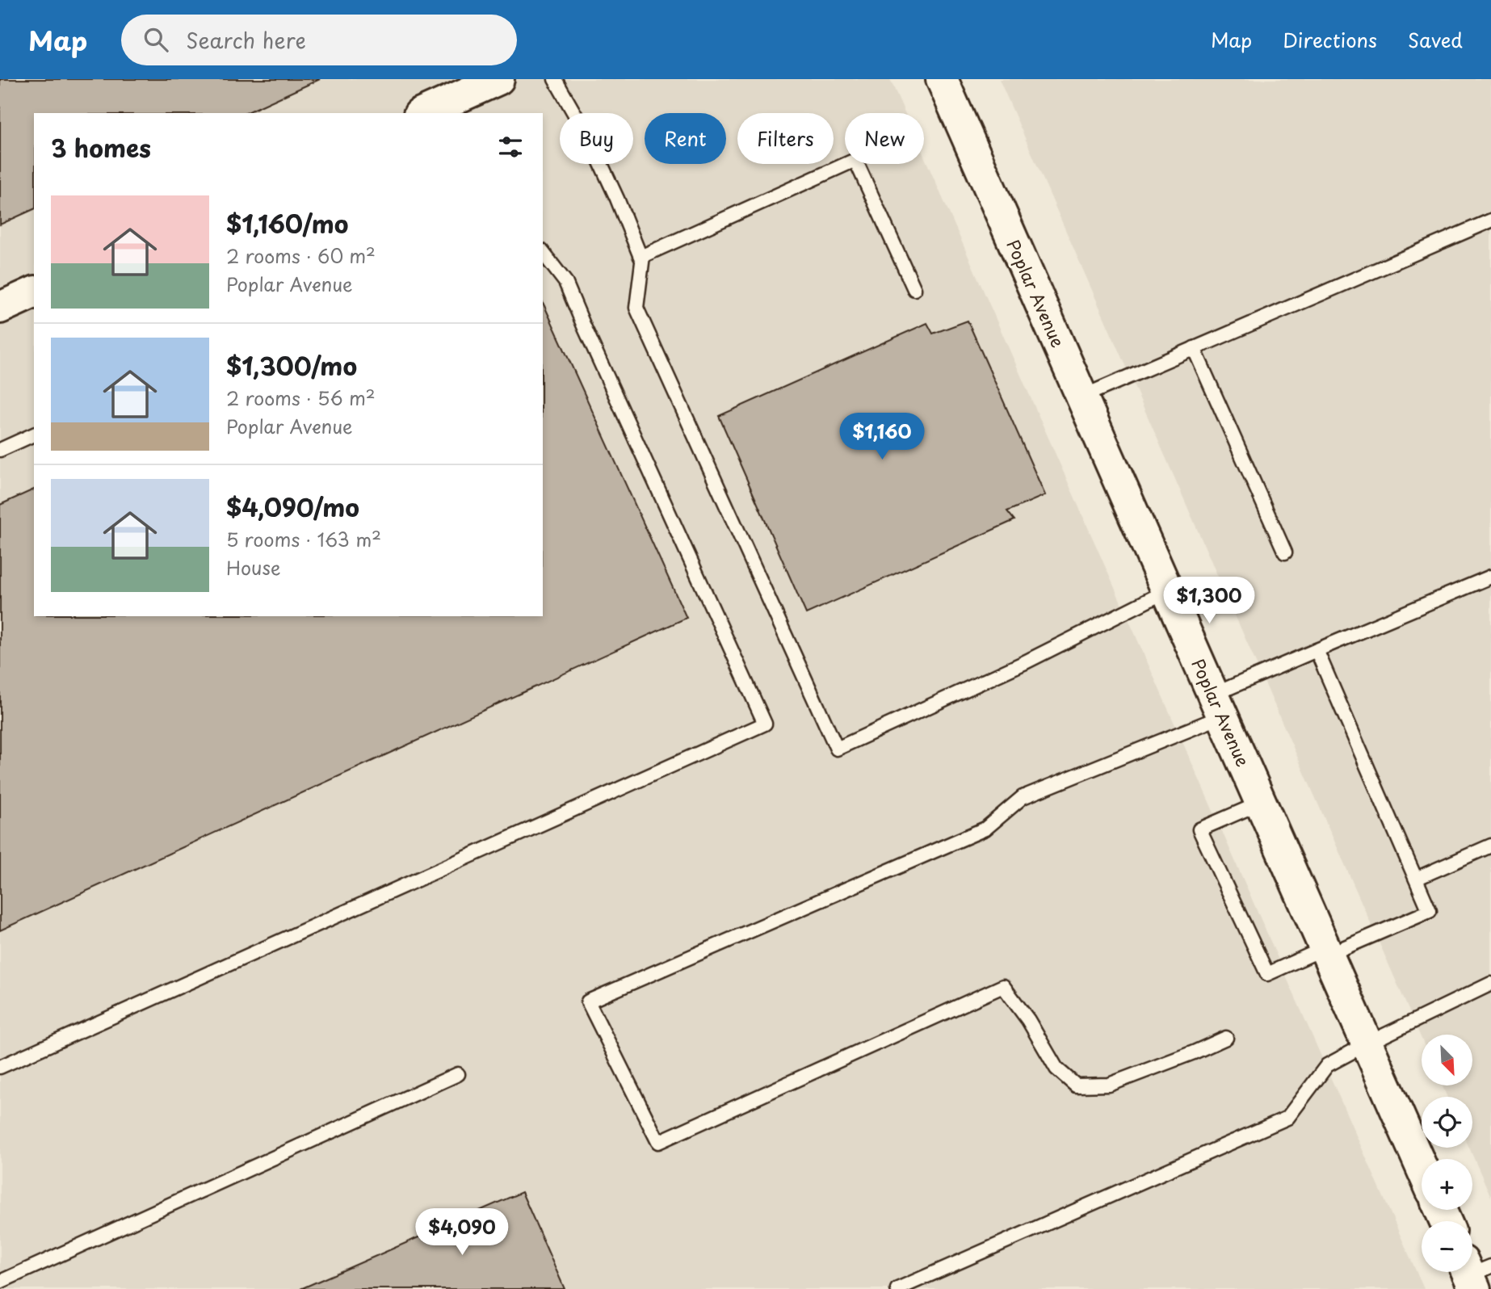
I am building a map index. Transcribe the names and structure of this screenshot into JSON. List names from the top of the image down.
{
  "streets": {
    "street": ["Poplar Avenue"]
  },
  "north": "bottom right",
  "page": {
    "header": "Map",
    "search": "Search here",
    "nav": ["Map", "Directions", "Saved"],
    "chip": [
      "Buy",
      "Rent",
      "Filters",
      "New"
    ],
    "heading": "3 homes",
    "list": [
      {
        "name": "$1,160/mo",
        "note": "2 rooms · 60 m² · Poplar Avenue"
      },
      {
        "name": "$1,300/mo",
        "note": "2 rooms · 56 m² · Poplar Avenue"
      },
      {
        "name": "$4,090/mo",
        "note": "5 rooms · 163 m² · House"
      }
    ],
    "price": ["$1,160", "$1,300", "$4,090"],
    "map_buttons": ["+", "−"]
  }
}
